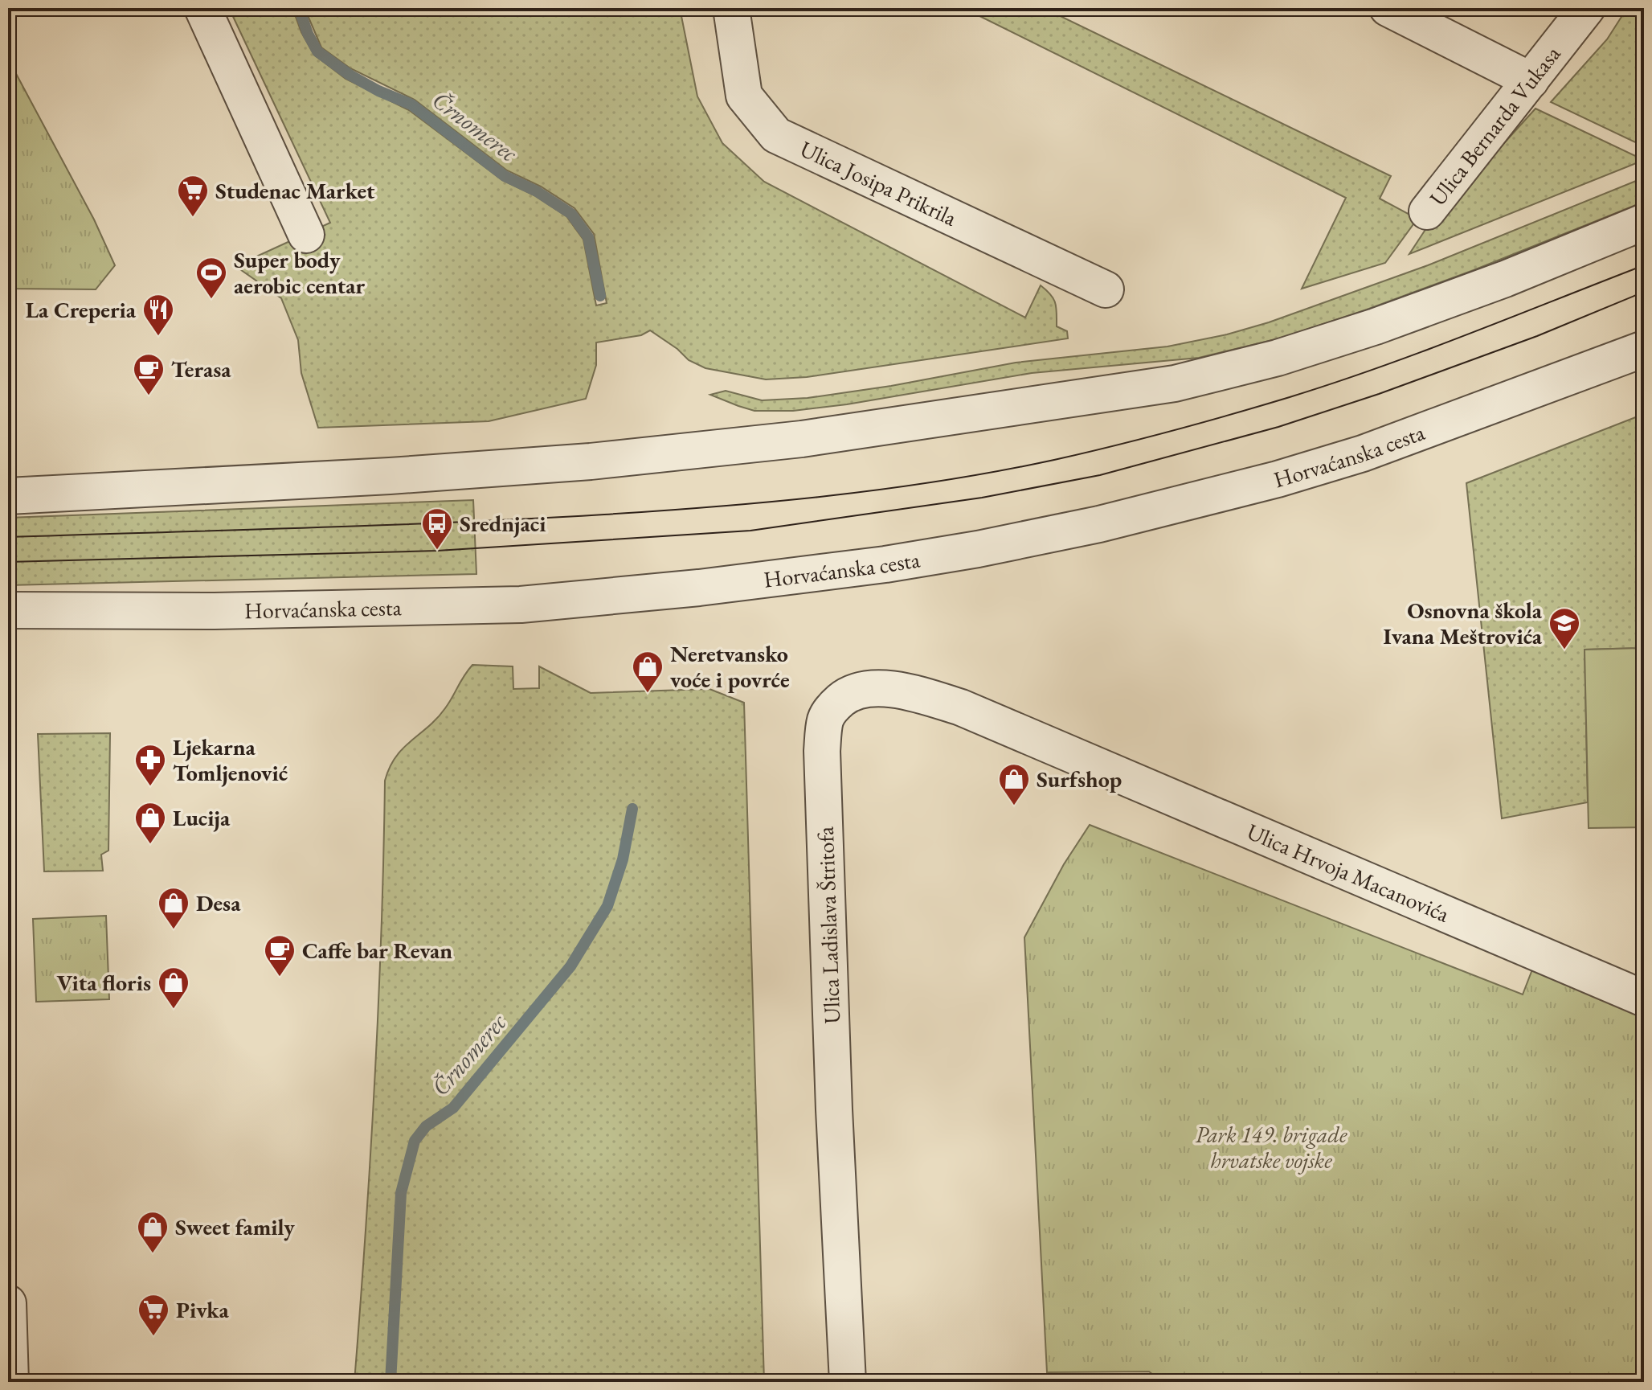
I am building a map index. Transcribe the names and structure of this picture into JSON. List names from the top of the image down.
{
  "streets": {
    "street": [
      "Ulica Bernarda Vukasa",
      "Ulica Josipa Prikrila",
      "Horvaćanska cesta",
      "Ulica Hrvoja Macanovića",
      "Ulica Ladislava Štritofa"
    ]
  },
  "crossings": [
    ["Ulica Hrvoja Macanovića", "Ulica Ladislava Štritofa"]
  ],
  "water": ["Črnomerec"],
  "parks": ["Park 149. brigade hrvatske vojske"],
  "places": {
    "supermarket": ["Studenac Market", "Pivka"],
    "sports": ["Super body aerobic centar"],
    "restaurant": ["La Creperia"],
    "cafe": ["Terasa", "Caffe bar Revan"],
    "bus stop": ["Srednjaci"],
    "school or university": ["Osnovna škola Ivana Meštrovića"],
    "shop": [
      "Neretvansko voće i povrće",
      "Surfshop",
      "Lucija",
      "Desa",
      "Vita floris",
      "Sweet family"
    ],
    "pharmacy": ["Ljekarna Tomljenović"]
  }
}
